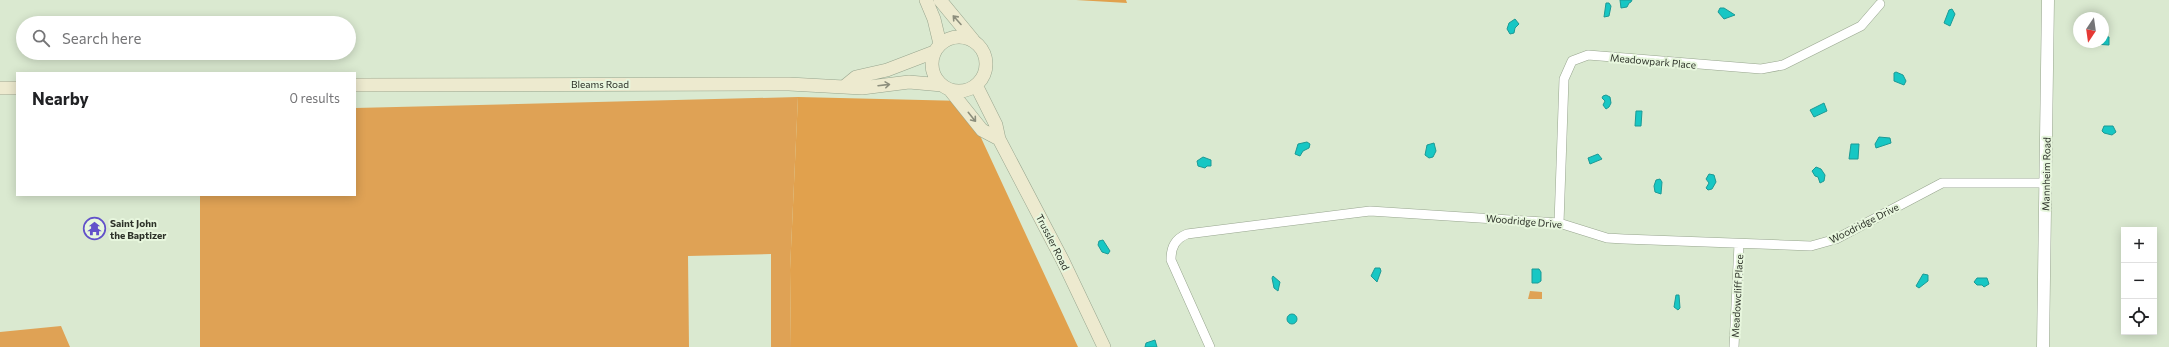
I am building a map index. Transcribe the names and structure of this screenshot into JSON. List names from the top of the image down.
{
  "streets": {
    "main road": ["Bleams Road", "Trussler Road"],
    "street": [
      "Meadowpark Place",
      "Mannheim Road",
      "Woodridge Drive",
      "Meadowcliff Place"
    ]
  },
  "crossings": [
    ["Meadowpark Place", "Woodridge Drive"],
    ["Bleams Road", "Trussler Road"],
    ["Mannheim Road", "Woodridge Drive"],
    ["Woodridge Drive", "Meadowcliff Place"]
  ],
  "places": {
    "temple": ["Saint John the Baptizer"]
  },
  "north": "bottom",
  "page": {
    "search": "Search here",
    "heading": ["Nearby", "0 results"],
    "map_buttons": ["+", "−"]
  }
}
